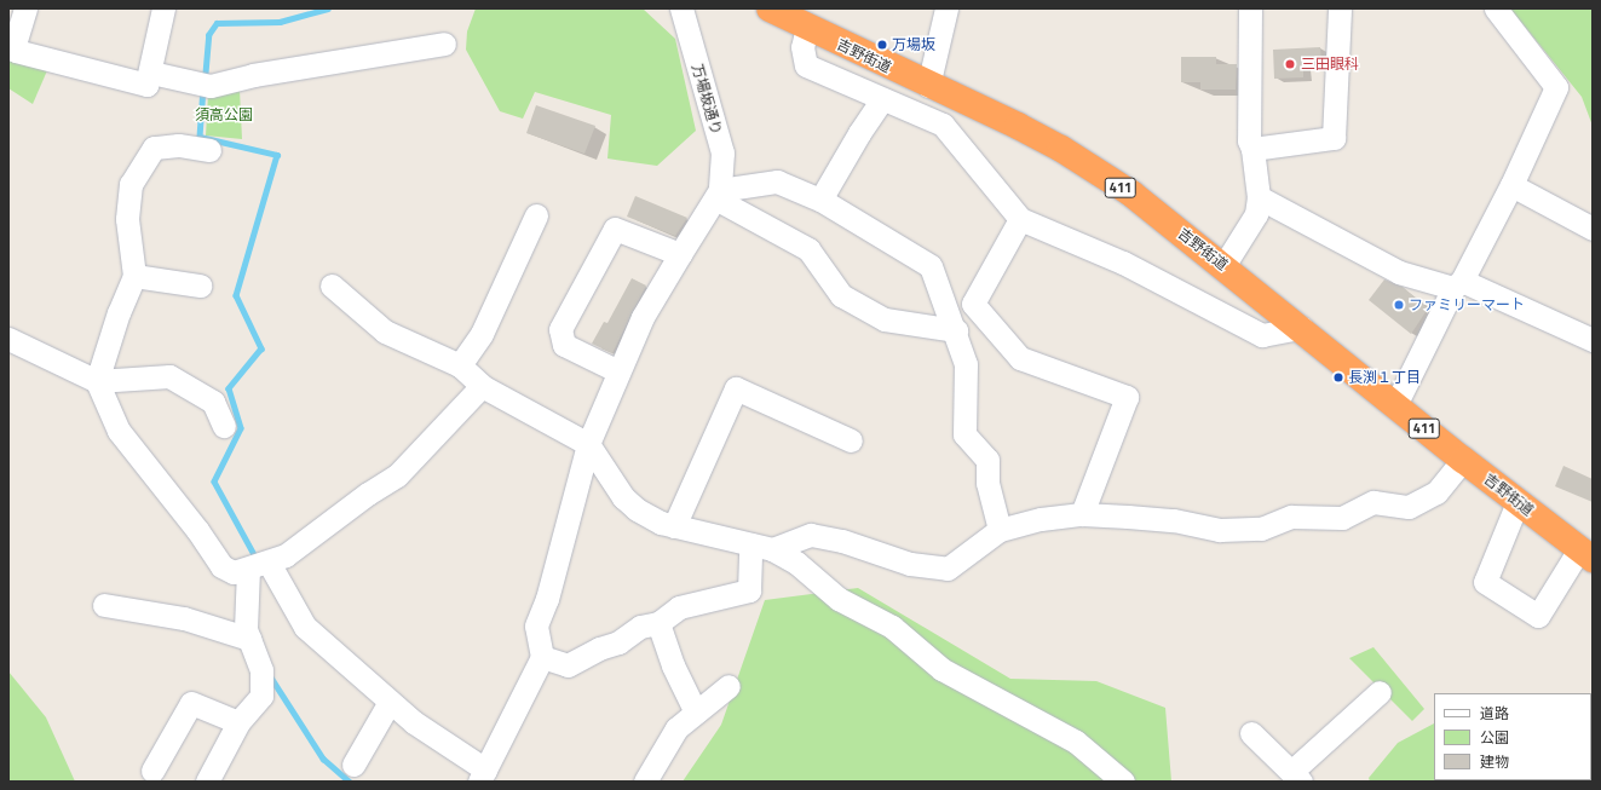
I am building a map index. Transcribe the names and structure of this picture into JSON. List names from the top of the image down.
{
  "streets": {
    "highway": ["吉野街道", "411"],
    "street": ["万場坂通り"]
  },
  "parks": ["須高公園"],
  "places": [
    "万場坂",
    "三田眼科",
    "ファミリーマート",
    "長渕１丁目"
  ],
  "legend": ["道路", "公園", "建物"]
}
